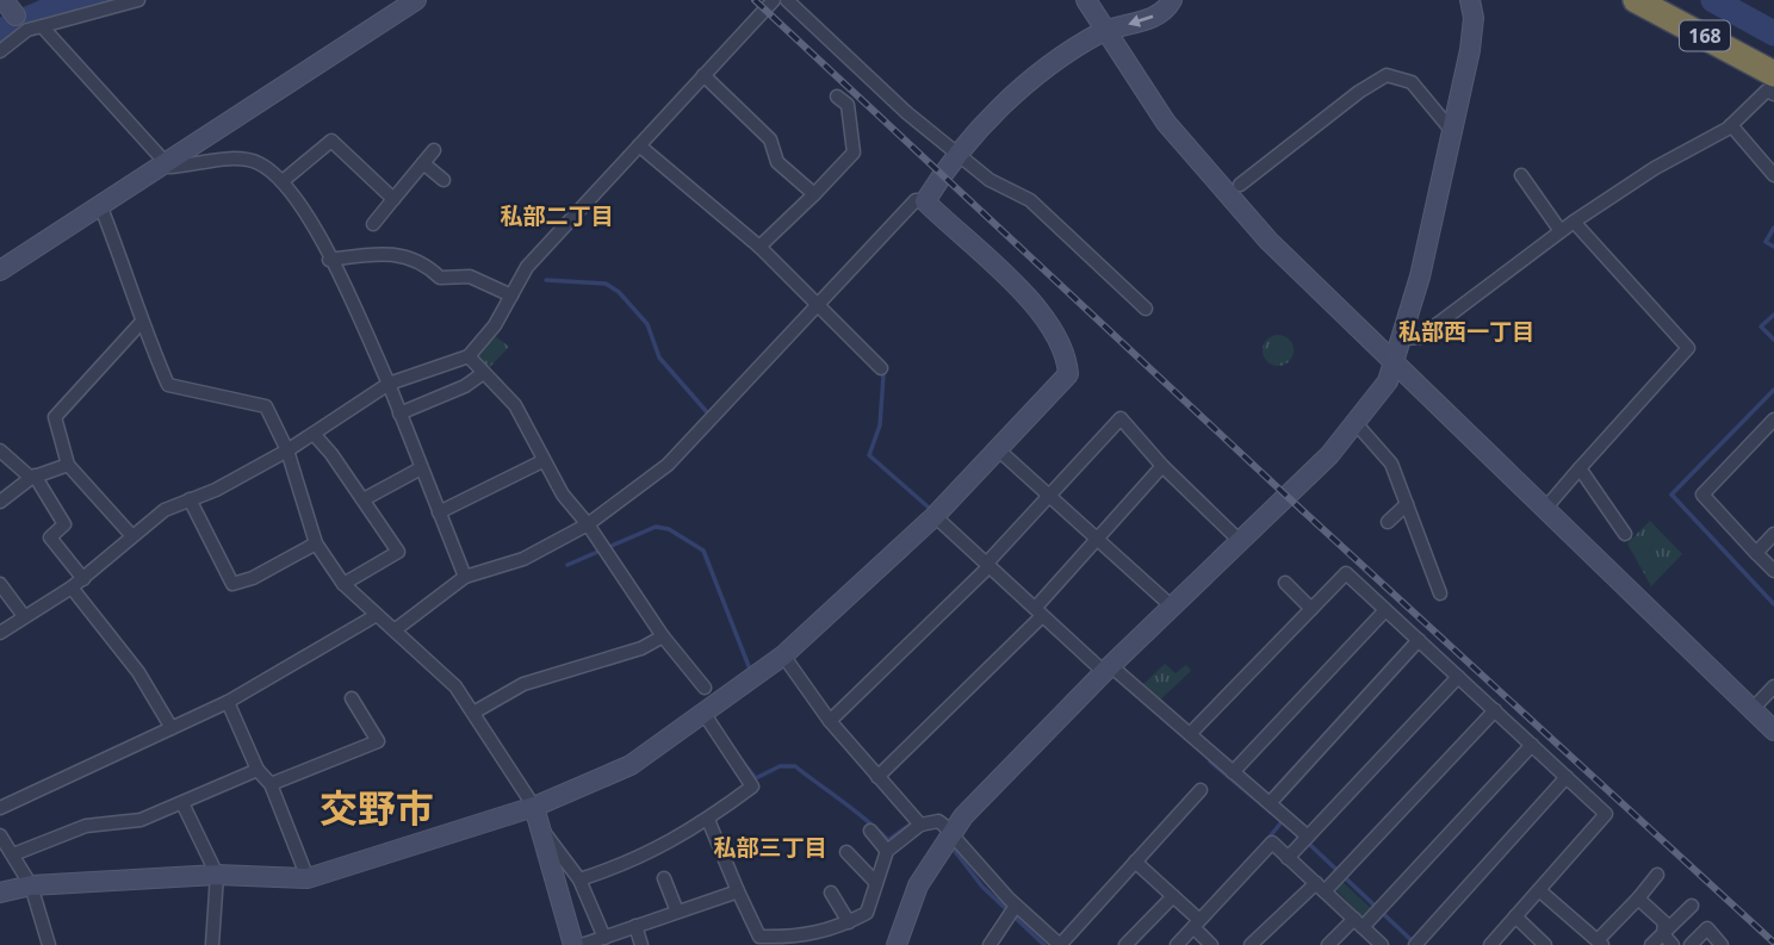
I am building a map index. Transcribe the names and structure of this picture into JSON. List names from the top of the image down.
{
  "streets": {
    "highway": ["168"]
  },
  "districts": [
    "私部二丁目",
    "私部西一丁目",
    "交野市",
    "私部三丁目"
  ]
}
